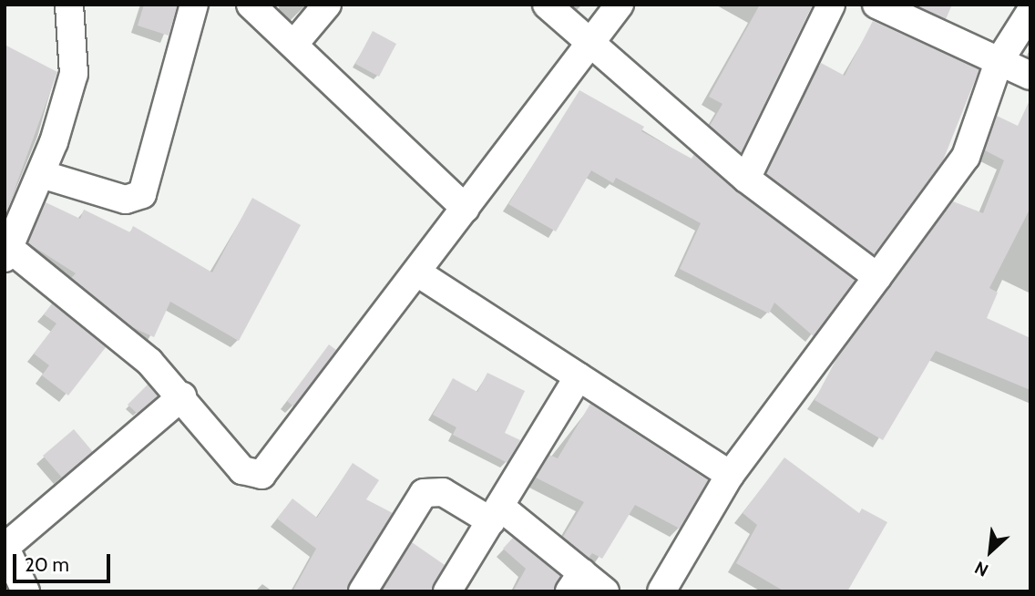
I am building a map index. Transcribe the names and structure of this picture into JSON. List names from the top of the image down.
{
  "scale_bar": "20 m",
  "north": "bottom left"
}
